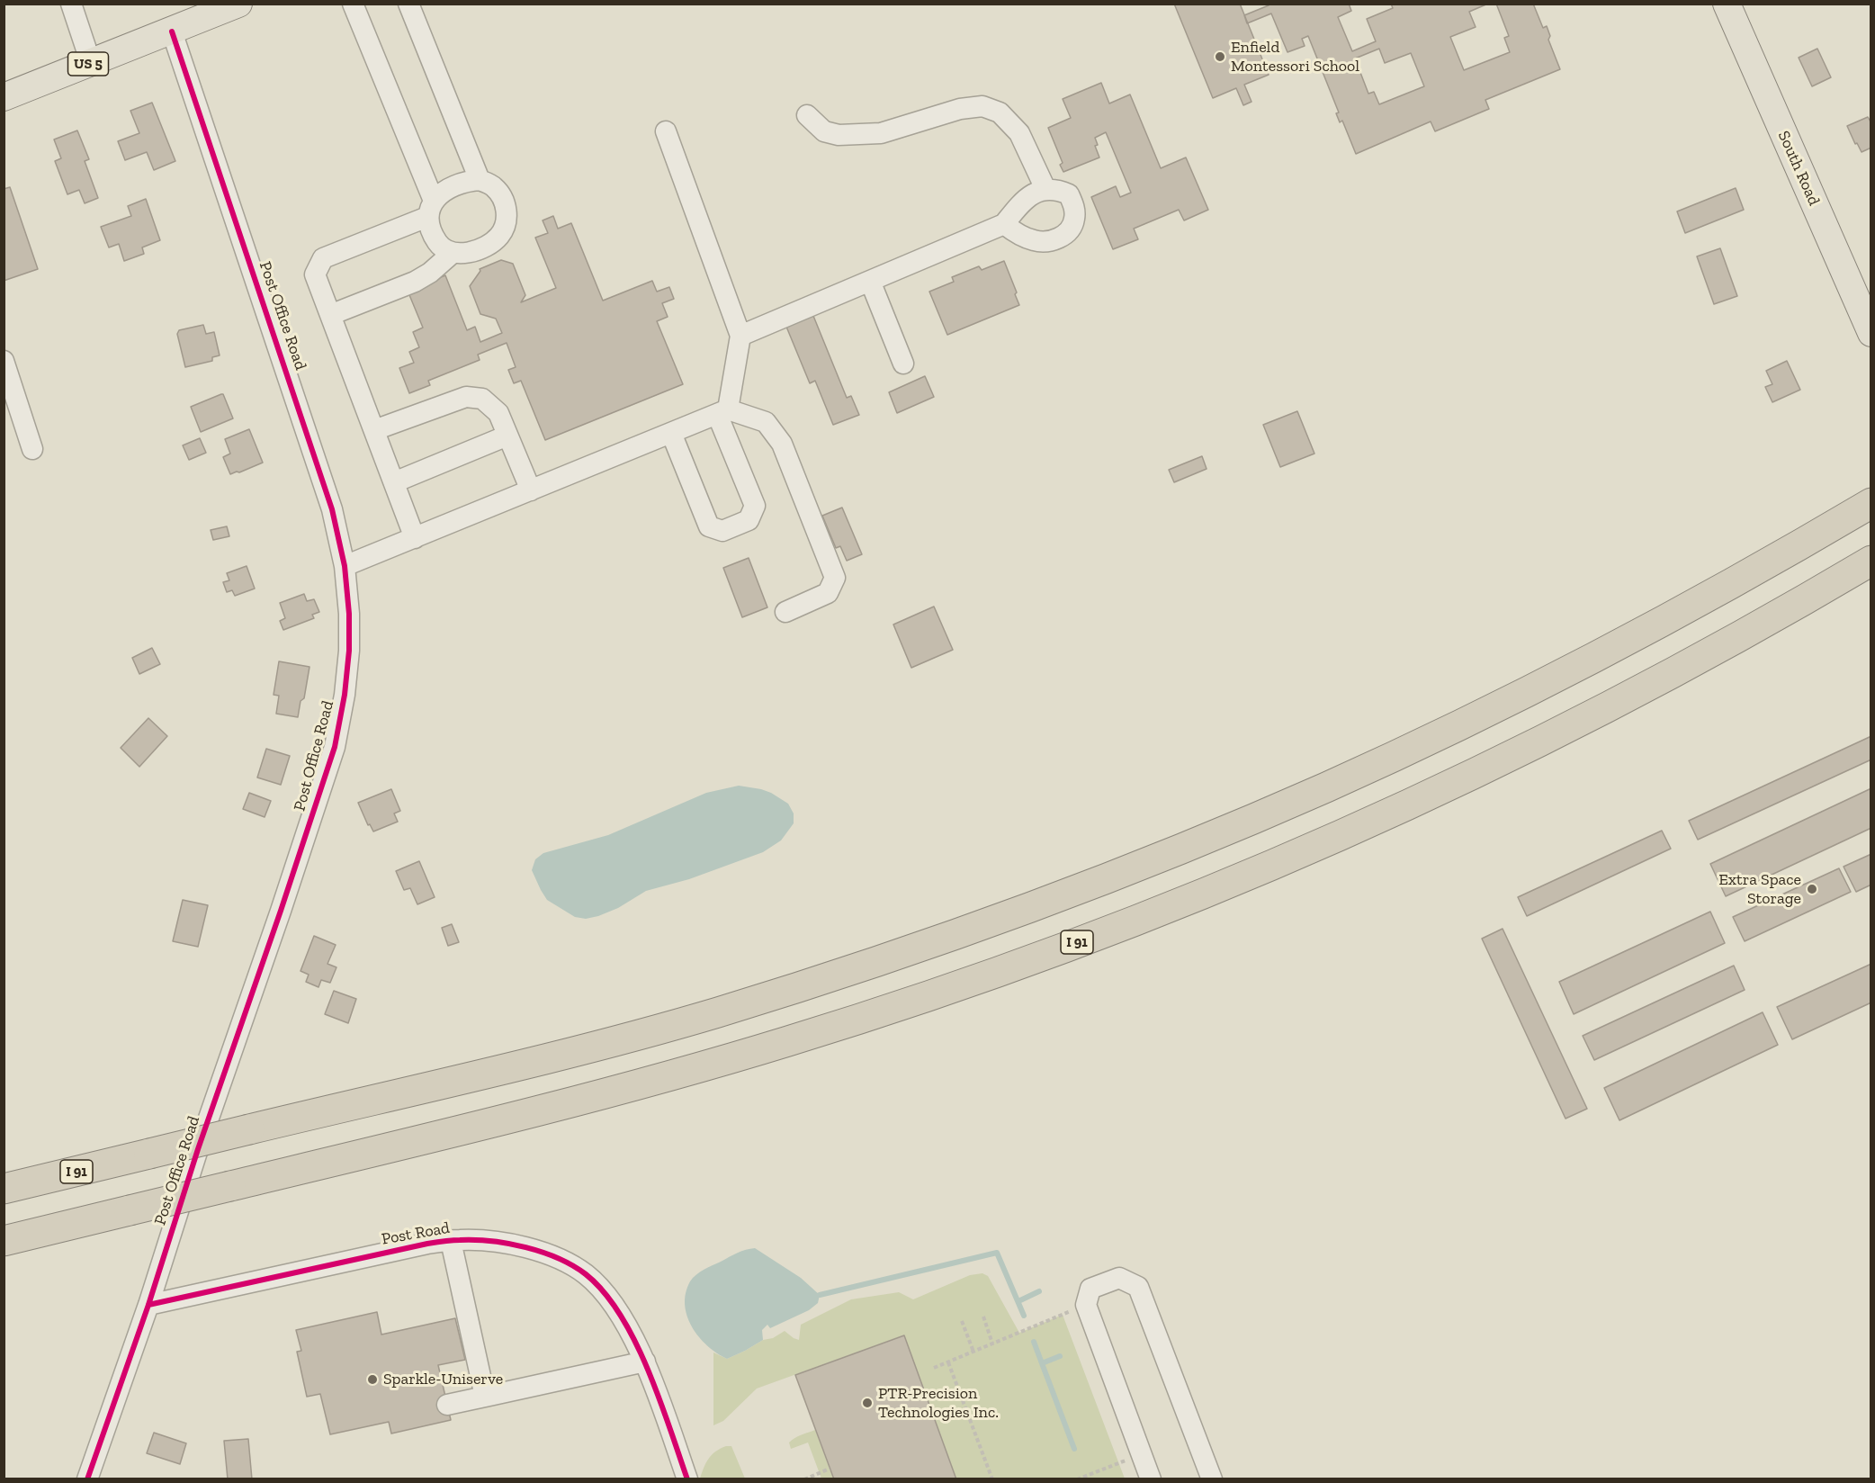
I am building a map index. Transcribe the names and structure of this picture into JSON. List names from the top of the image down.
{
  "streets": {
    "highway": ["I 91"],
    "main road": ["US 5", "South Road"],
    "street": ["Post Office Road", "Post Road"]
  },
  "crossings": [
    ["US 5", "Post Office Road"],
    ["Post Office Road", "Post Road"]
  ],
  "places": [
    "Enfield Montessori School",
    "Extra Space Storage",
    "Sparkle-Uniserve",
    "PTR-Precision Technologies Inc."
  ]
}
